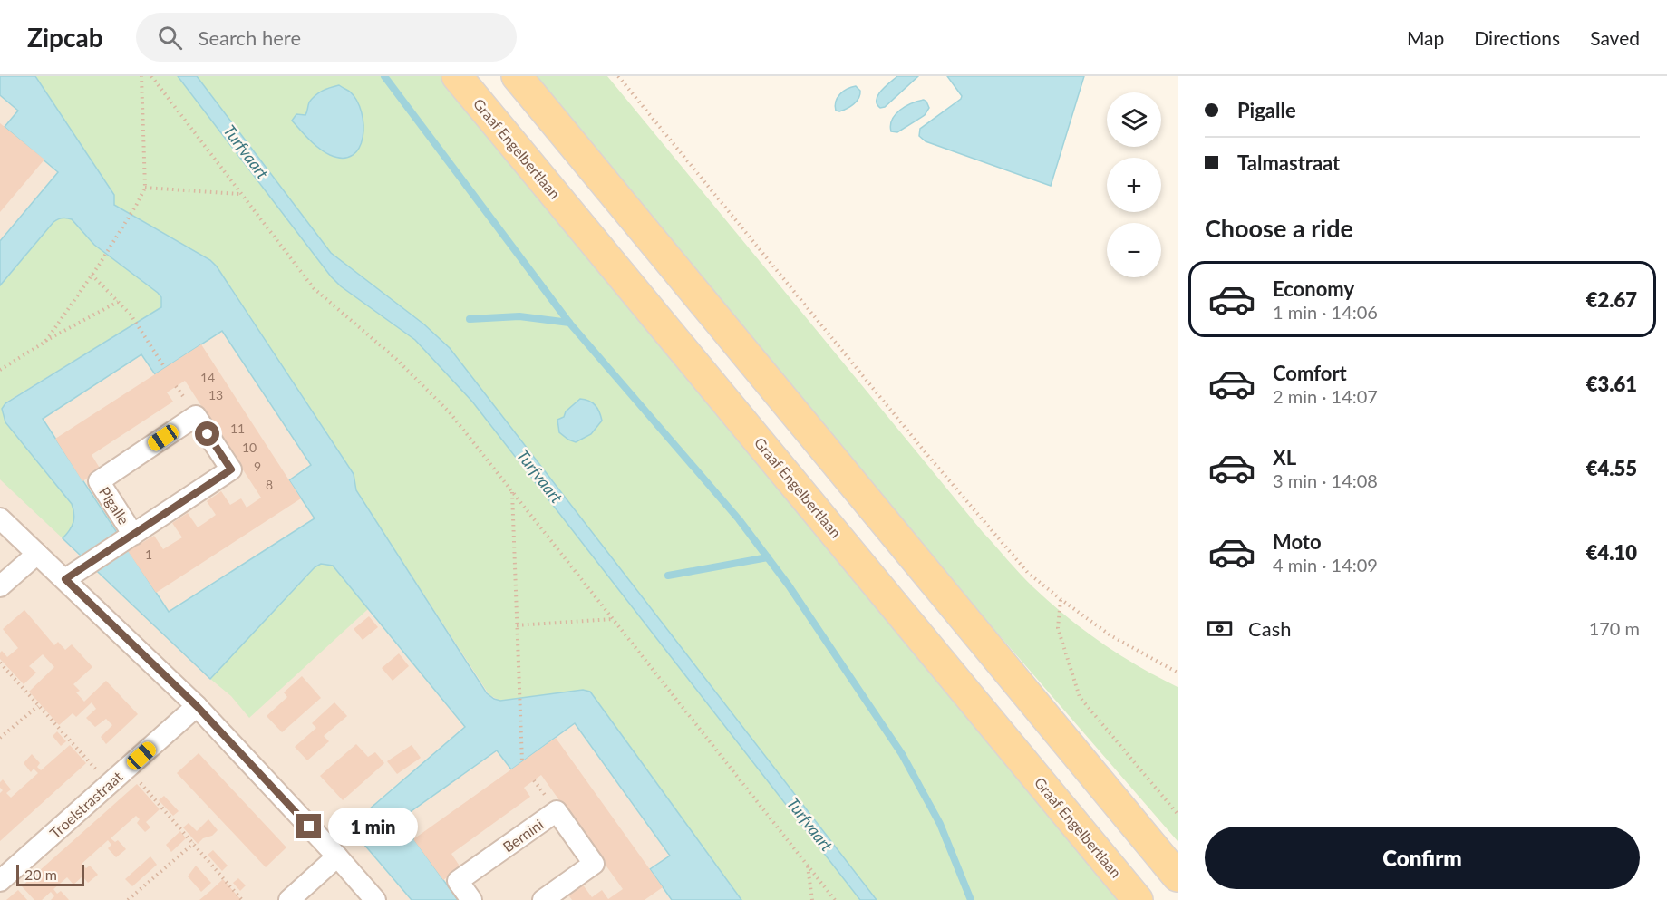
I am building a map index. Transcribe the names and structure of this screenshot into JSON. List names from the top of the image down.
{
  "streets": {
    "main road": ["Graaf Engelbertlaan"],
    "street": ["Pigalle", "Troelstrastraat", "Bernini"]
  },
  "water": ["Turfvaart"],
  "house_numbers": [
    "14",
    "13",
    "11",
    "10",
    "9",
    "8",
    "1"
  ],
  "scale_bar": "20 m",
  "page": {
    "header": "Zipcab",
    "search": "Search here",
    "nav": ["Map", "Directions", "Saved"],
    "banner": ["Pigalle", "Talmastraat"],
    "map_buttons": ["+", "−"],
    "heading": "Choose a ride",
    "list": [
      {
        "name": "Economy",
        "note": "1 min · 14:06",
        "value": "€2.67"
      },
      {
        "name": "Comfort",
        "note": "2 min · 14:07",
        "value": "€3.61"
      },
      {
        "name": "XL",
        "note": "3 min · 14:08",
        "value": "€4.55"
      },
      {
        "name": "Moto",
        "note": "4 min · 14:09",
        "value": "€4.10"
      }
    ],
    "pay": ["Cash", "170 m"],
    "bubble": "1 min",
    "buttons": "Confirm",
    "scale": "20 m"
  }
}
